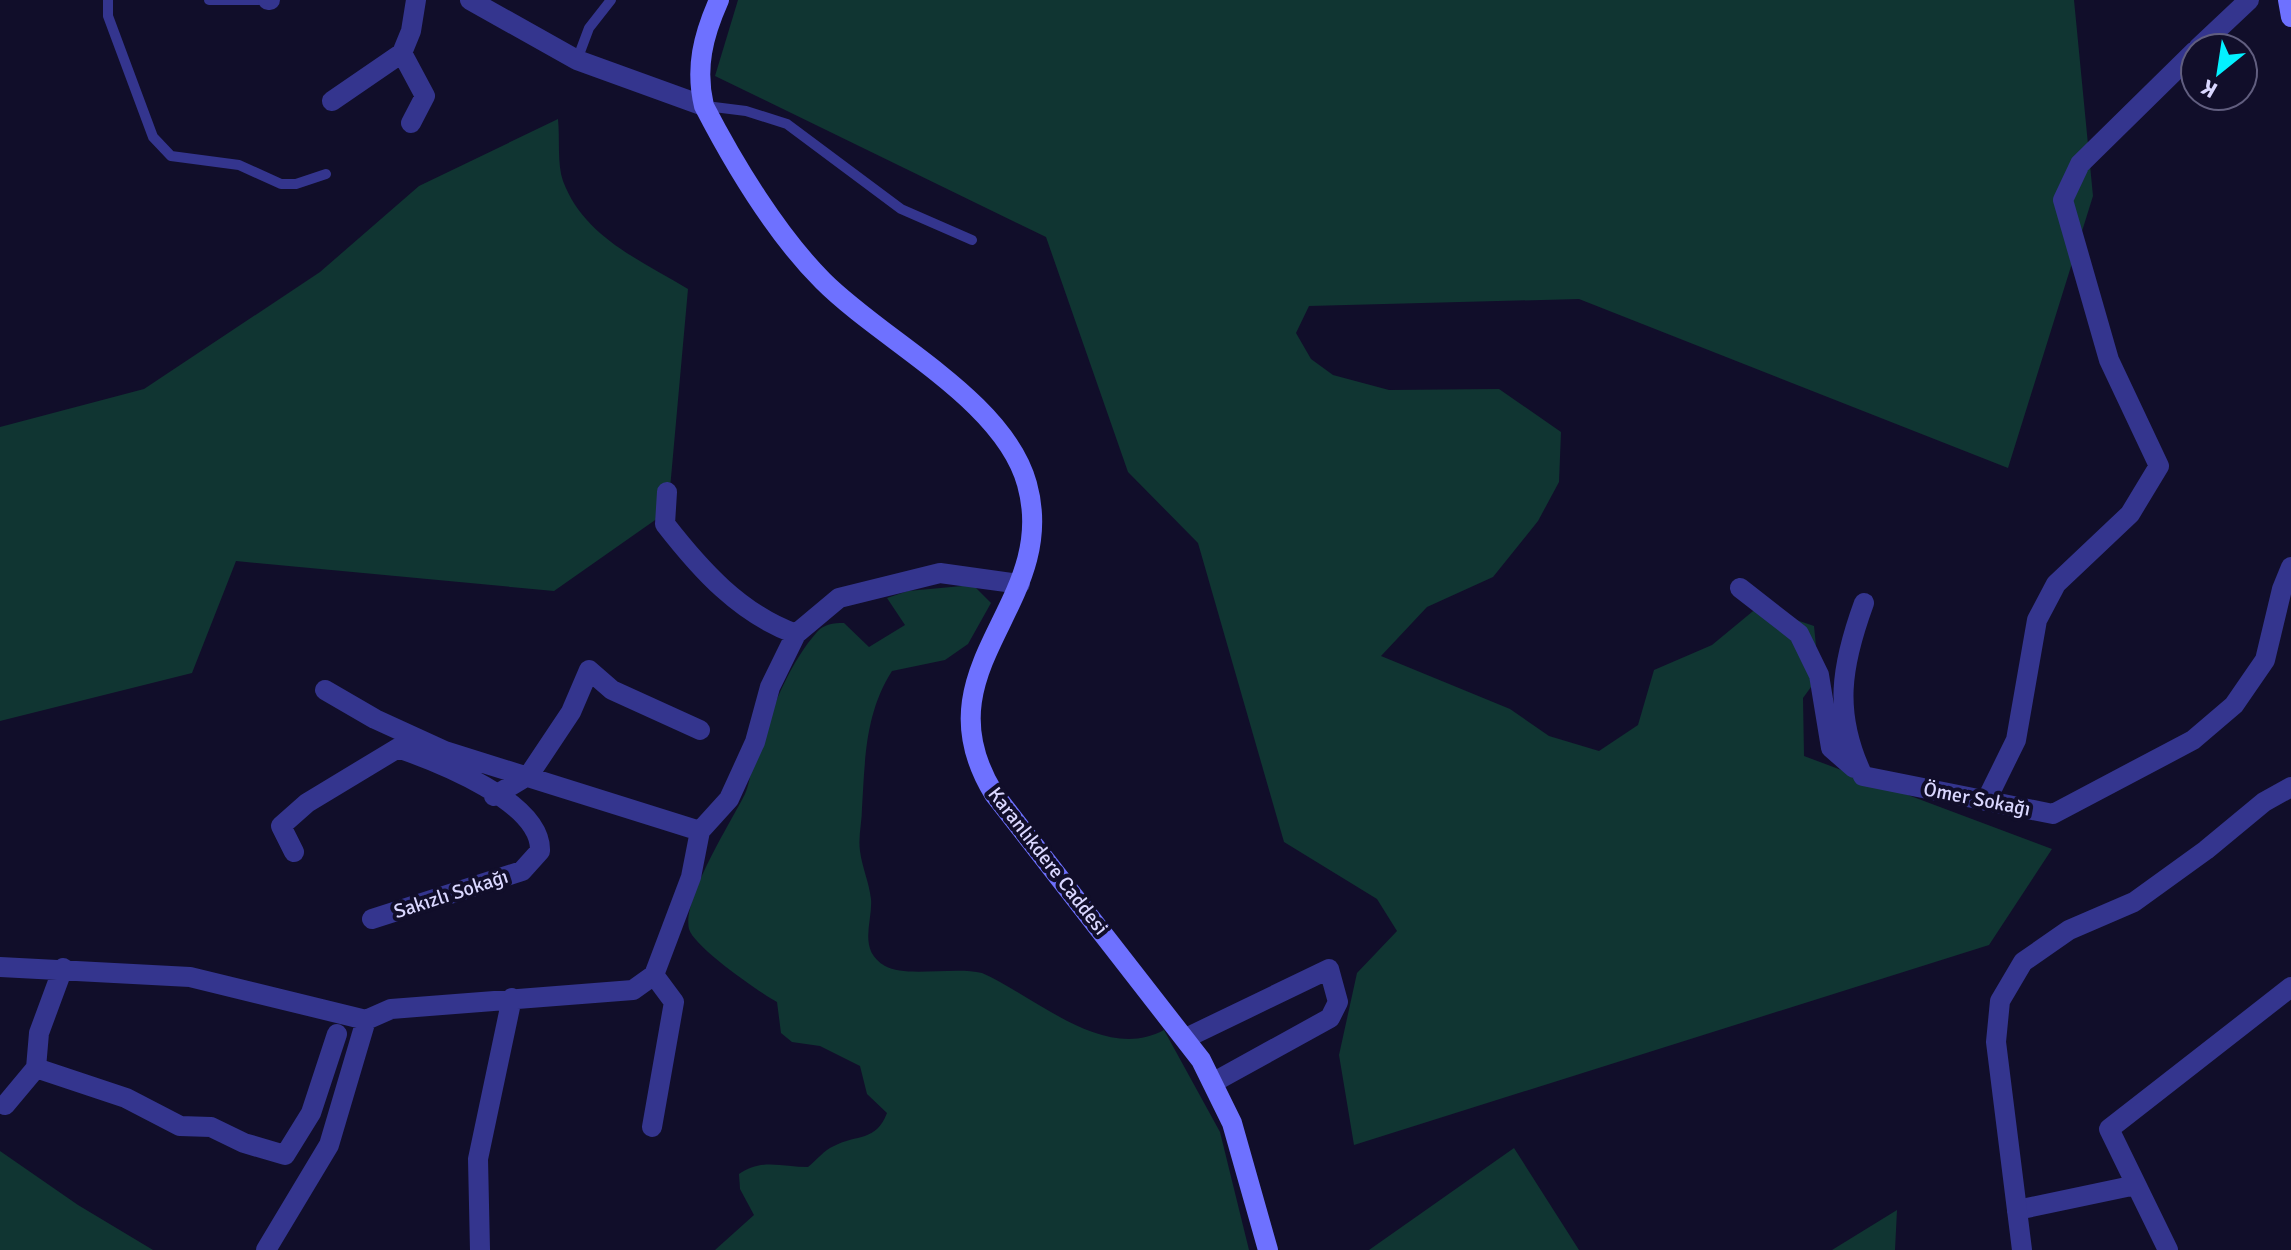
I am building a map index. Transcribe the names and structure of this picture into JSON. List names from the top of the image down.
{
  "streets": {
    "main road": ["Karanlıkdere Caddesi"],
    "street": ["Ömer Sokağı", "Sakızlı Sokağı"]
  },
  "north": "bottom left"
}
